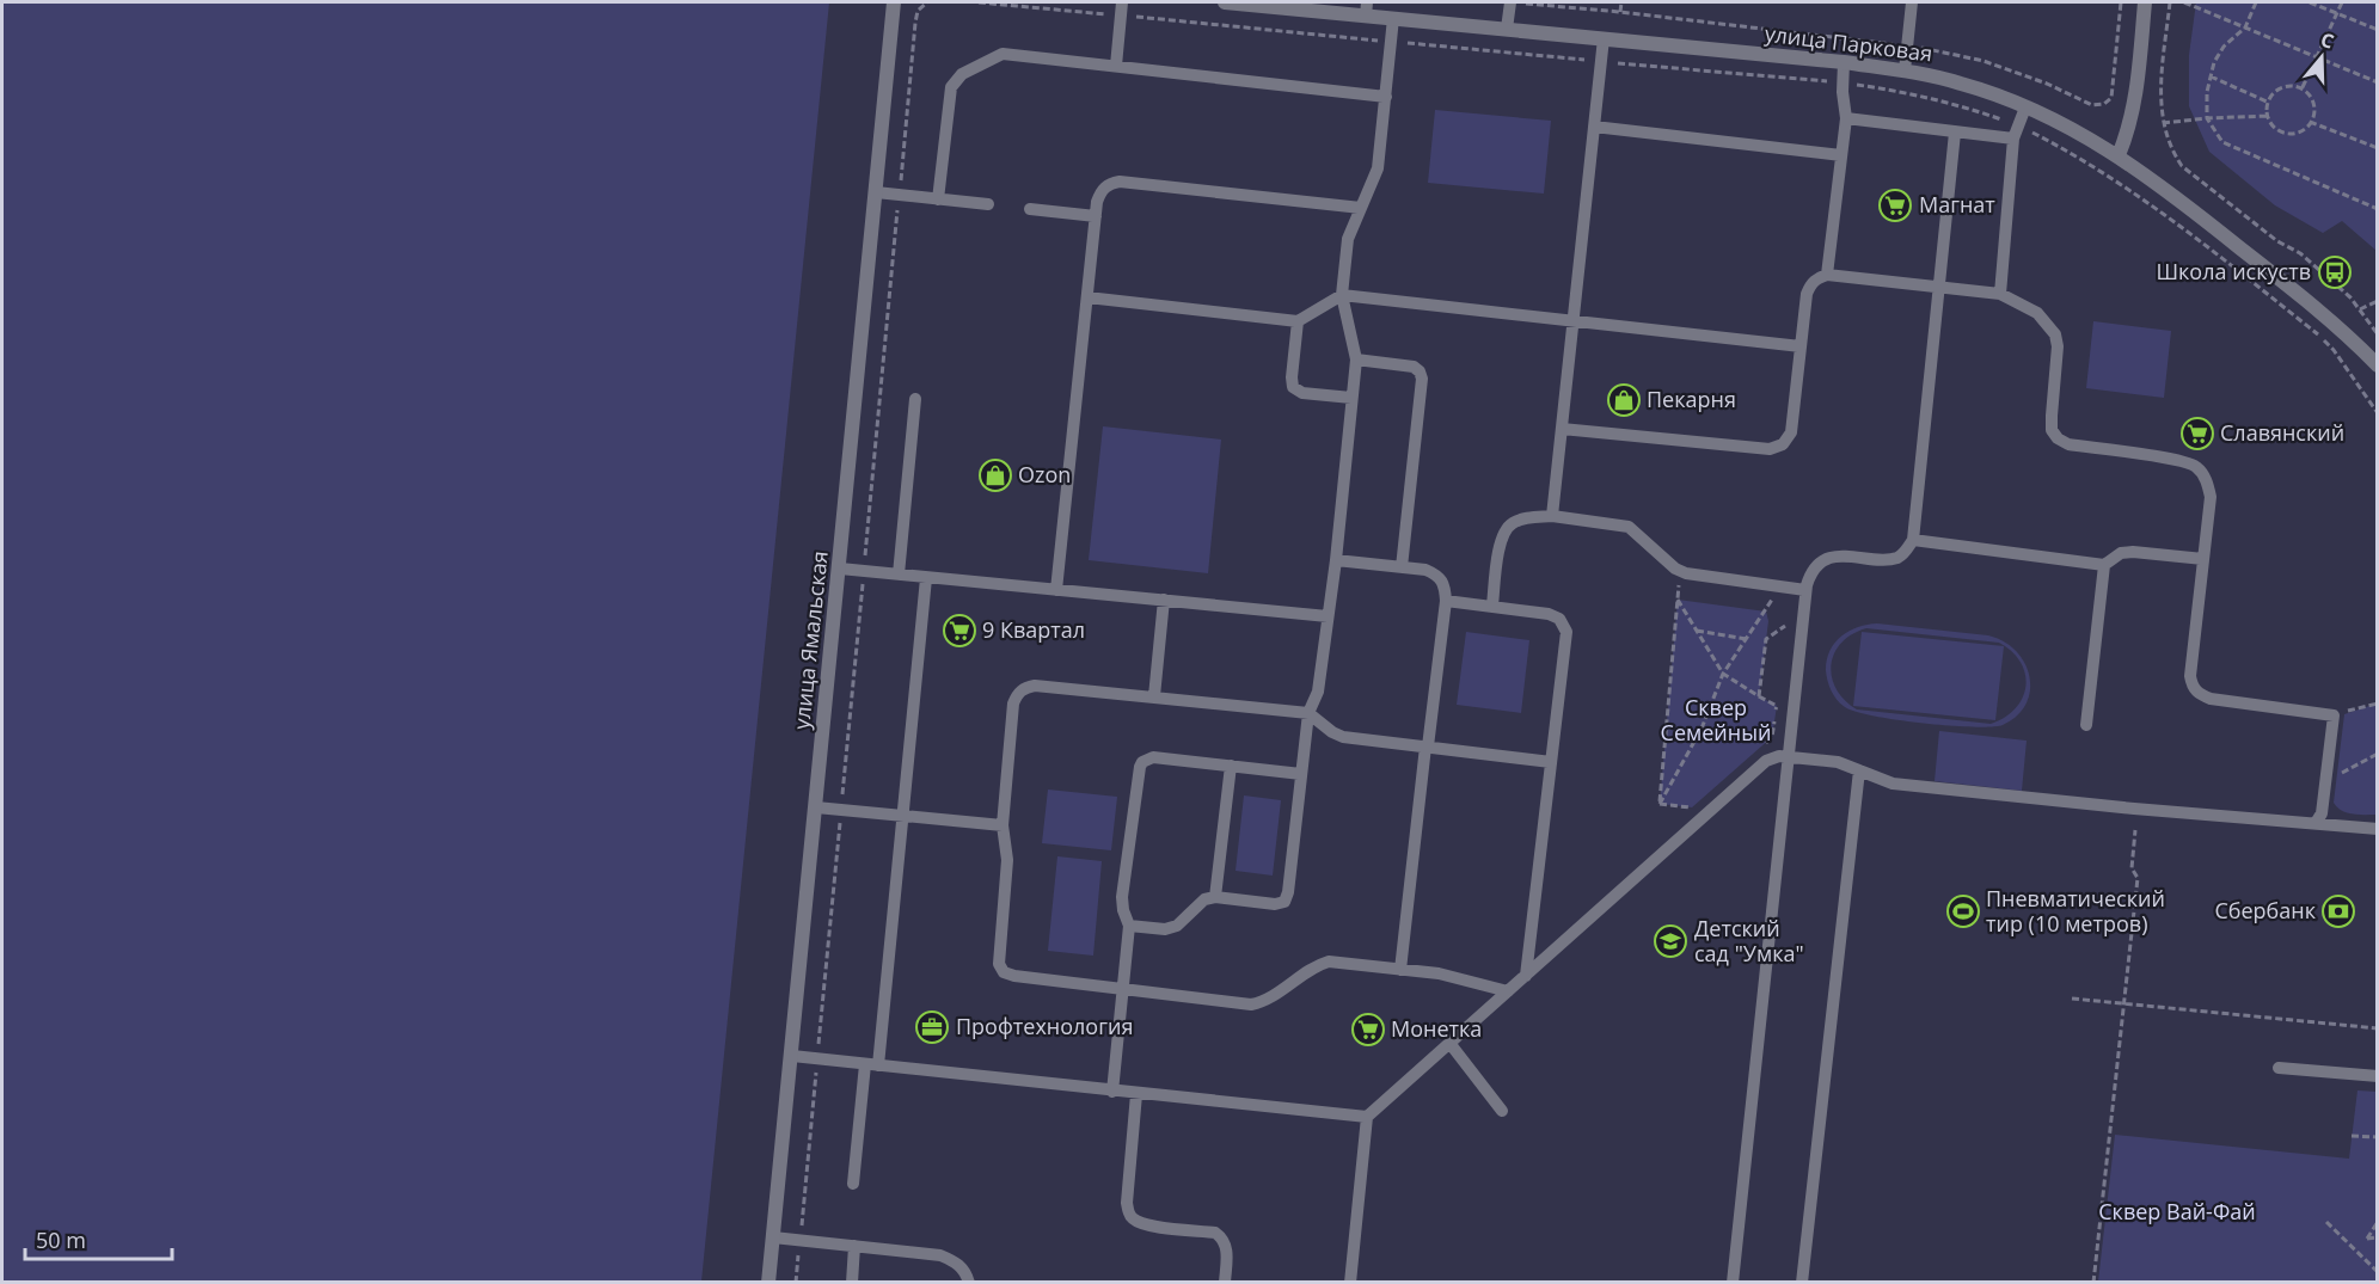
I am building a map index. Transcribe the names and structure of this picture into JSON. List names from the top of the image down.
{
  "streets": {
    "street": ["улица Парковая", "улица Ямальская"]
  },
  "parks": ["Сквер Семейный", "Сквер Вай-Фай"],
  "places": {
    "supermarket": [
      "Магнат",
      "Славянский",
      "9 Квартал",
      "Монетка"
    ],
    "bus stop": ["Школа искуств"],
    "shop": ["Пекарня", "Ozon"],
    "sports": ["Пневматический тир (10 метров)"],
    "bank": ["Сбербанк"],
    "school or university": ["Детский сад \"Умка\""],
    "office": ["Профтехнология"]
  },
  "scale_bar": "50 m",
  "north": "top"
}
